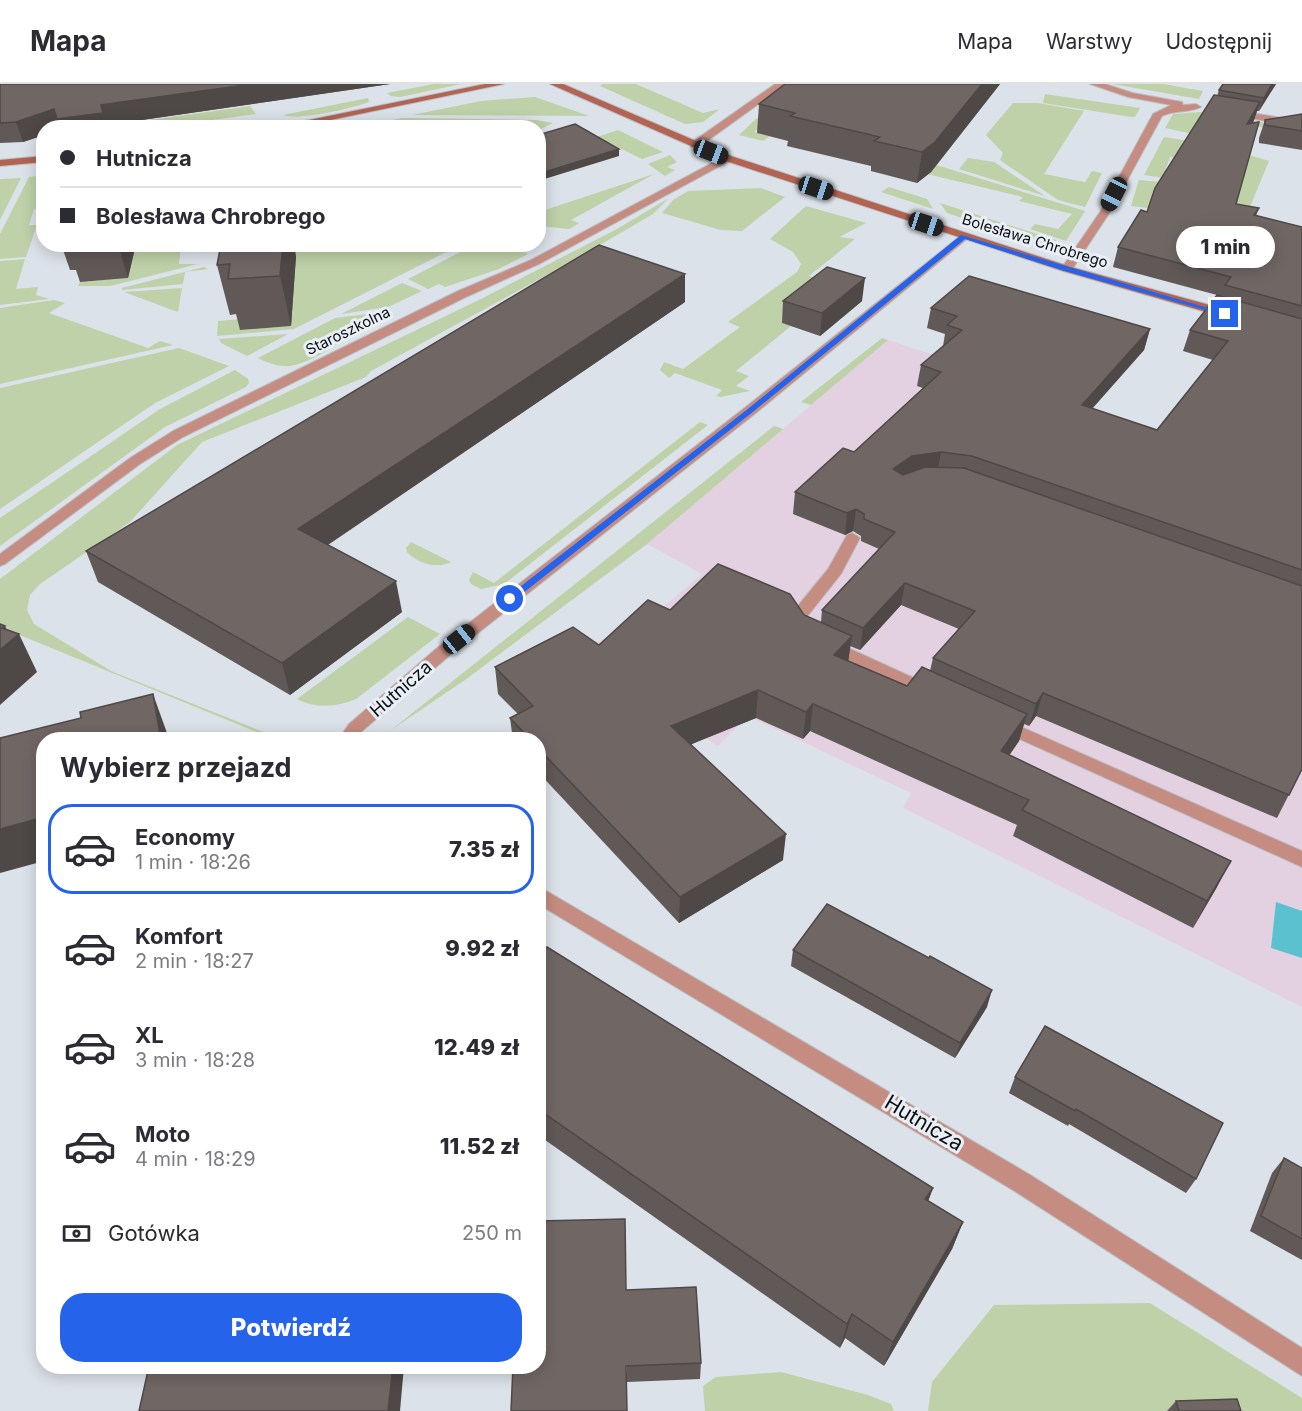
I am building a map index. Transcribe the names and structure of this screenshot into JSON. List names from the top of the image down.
{
  "streets": {
    "street": ["Bolesława Chrobrego", "Staroszkolna", "Hutnicza"]
  },
  "crossings": [
    ["Bolesława Chrobrego", "Staroszkolna"],
    ["Bolesława Chrobrego", "Hutnicza"]
  ],
  "page": {
    "header": "Mapa",
    "nav": ["Mapa", "Warstwy", "Udostępnij"],
    "banner": ["Hutnicza", "Bolesława Chrobrego"],
    "bubble": "1 min",
    "heading": "Wybierz przejazd",
    "list": [
      {
        "name": "Economy",
        "note": "1 min · 18:26",
        "value": "7.35 zł"
      },
      {
        "name": "Komfort",
        "note": "2 min · 18:27",
        "value": "9.92 zł"
      },
      {
        "name": "XL",
        "note": "3 min · 18:28",
        "value": "12.49 zł"
      },
      {
        "name": "Moto",
        "note": "4 min · 18:29",
        "value": "11.52 zł"
      }
    ],
    "pay": ["Gotówka", "250 m"],
    "buttons": "Potwierdź"
  }
}
